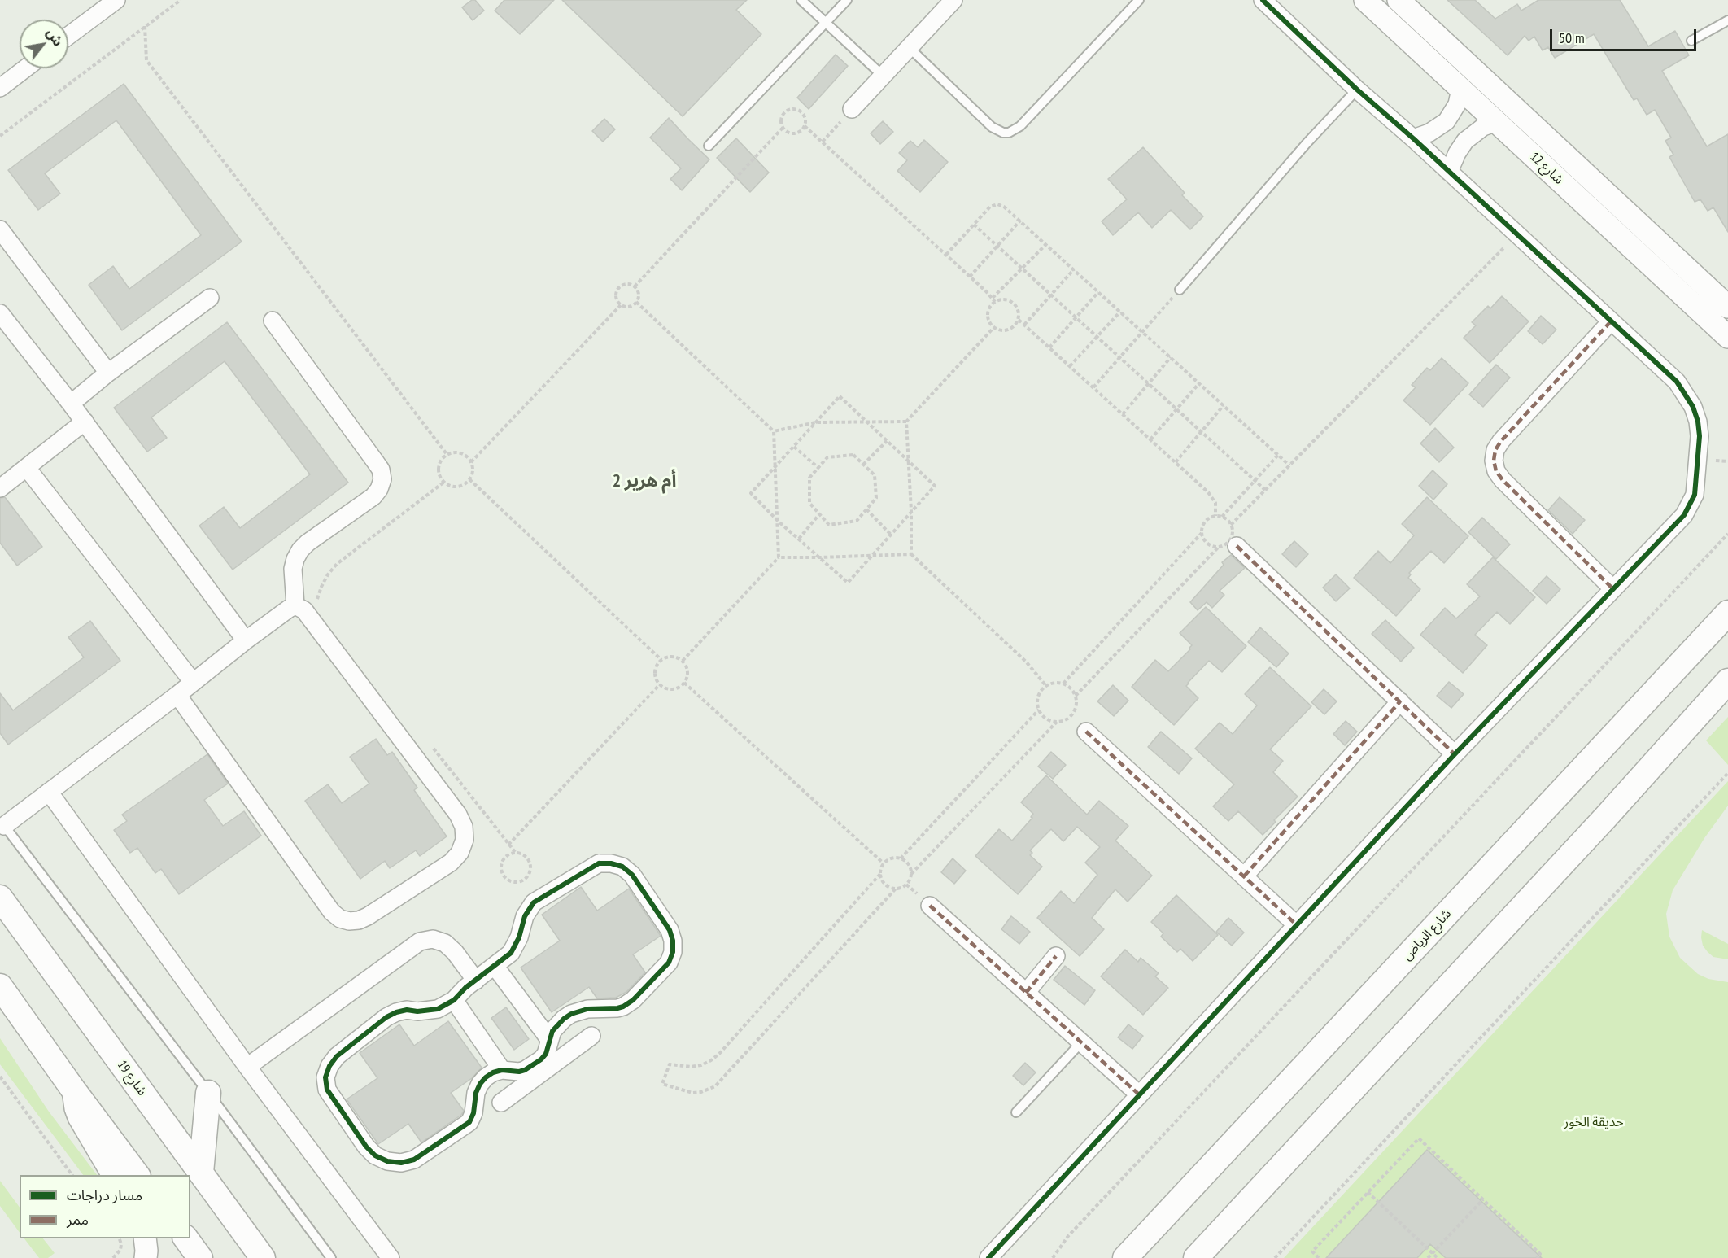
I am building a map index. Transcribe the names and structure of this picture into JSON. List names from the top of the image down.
{
  "streets": {
    "main road": ["شارع الرياض", "شارع 19"],
    "street": ["شارع 12"]
  },
  "districts": ["أم هرير 2"],
  "parks": ["حديقة الخور"],
  "legend": ["مسار دراجات", "ممر"],
  "scale_bar": "50 m",
  "north": "top right"
}
